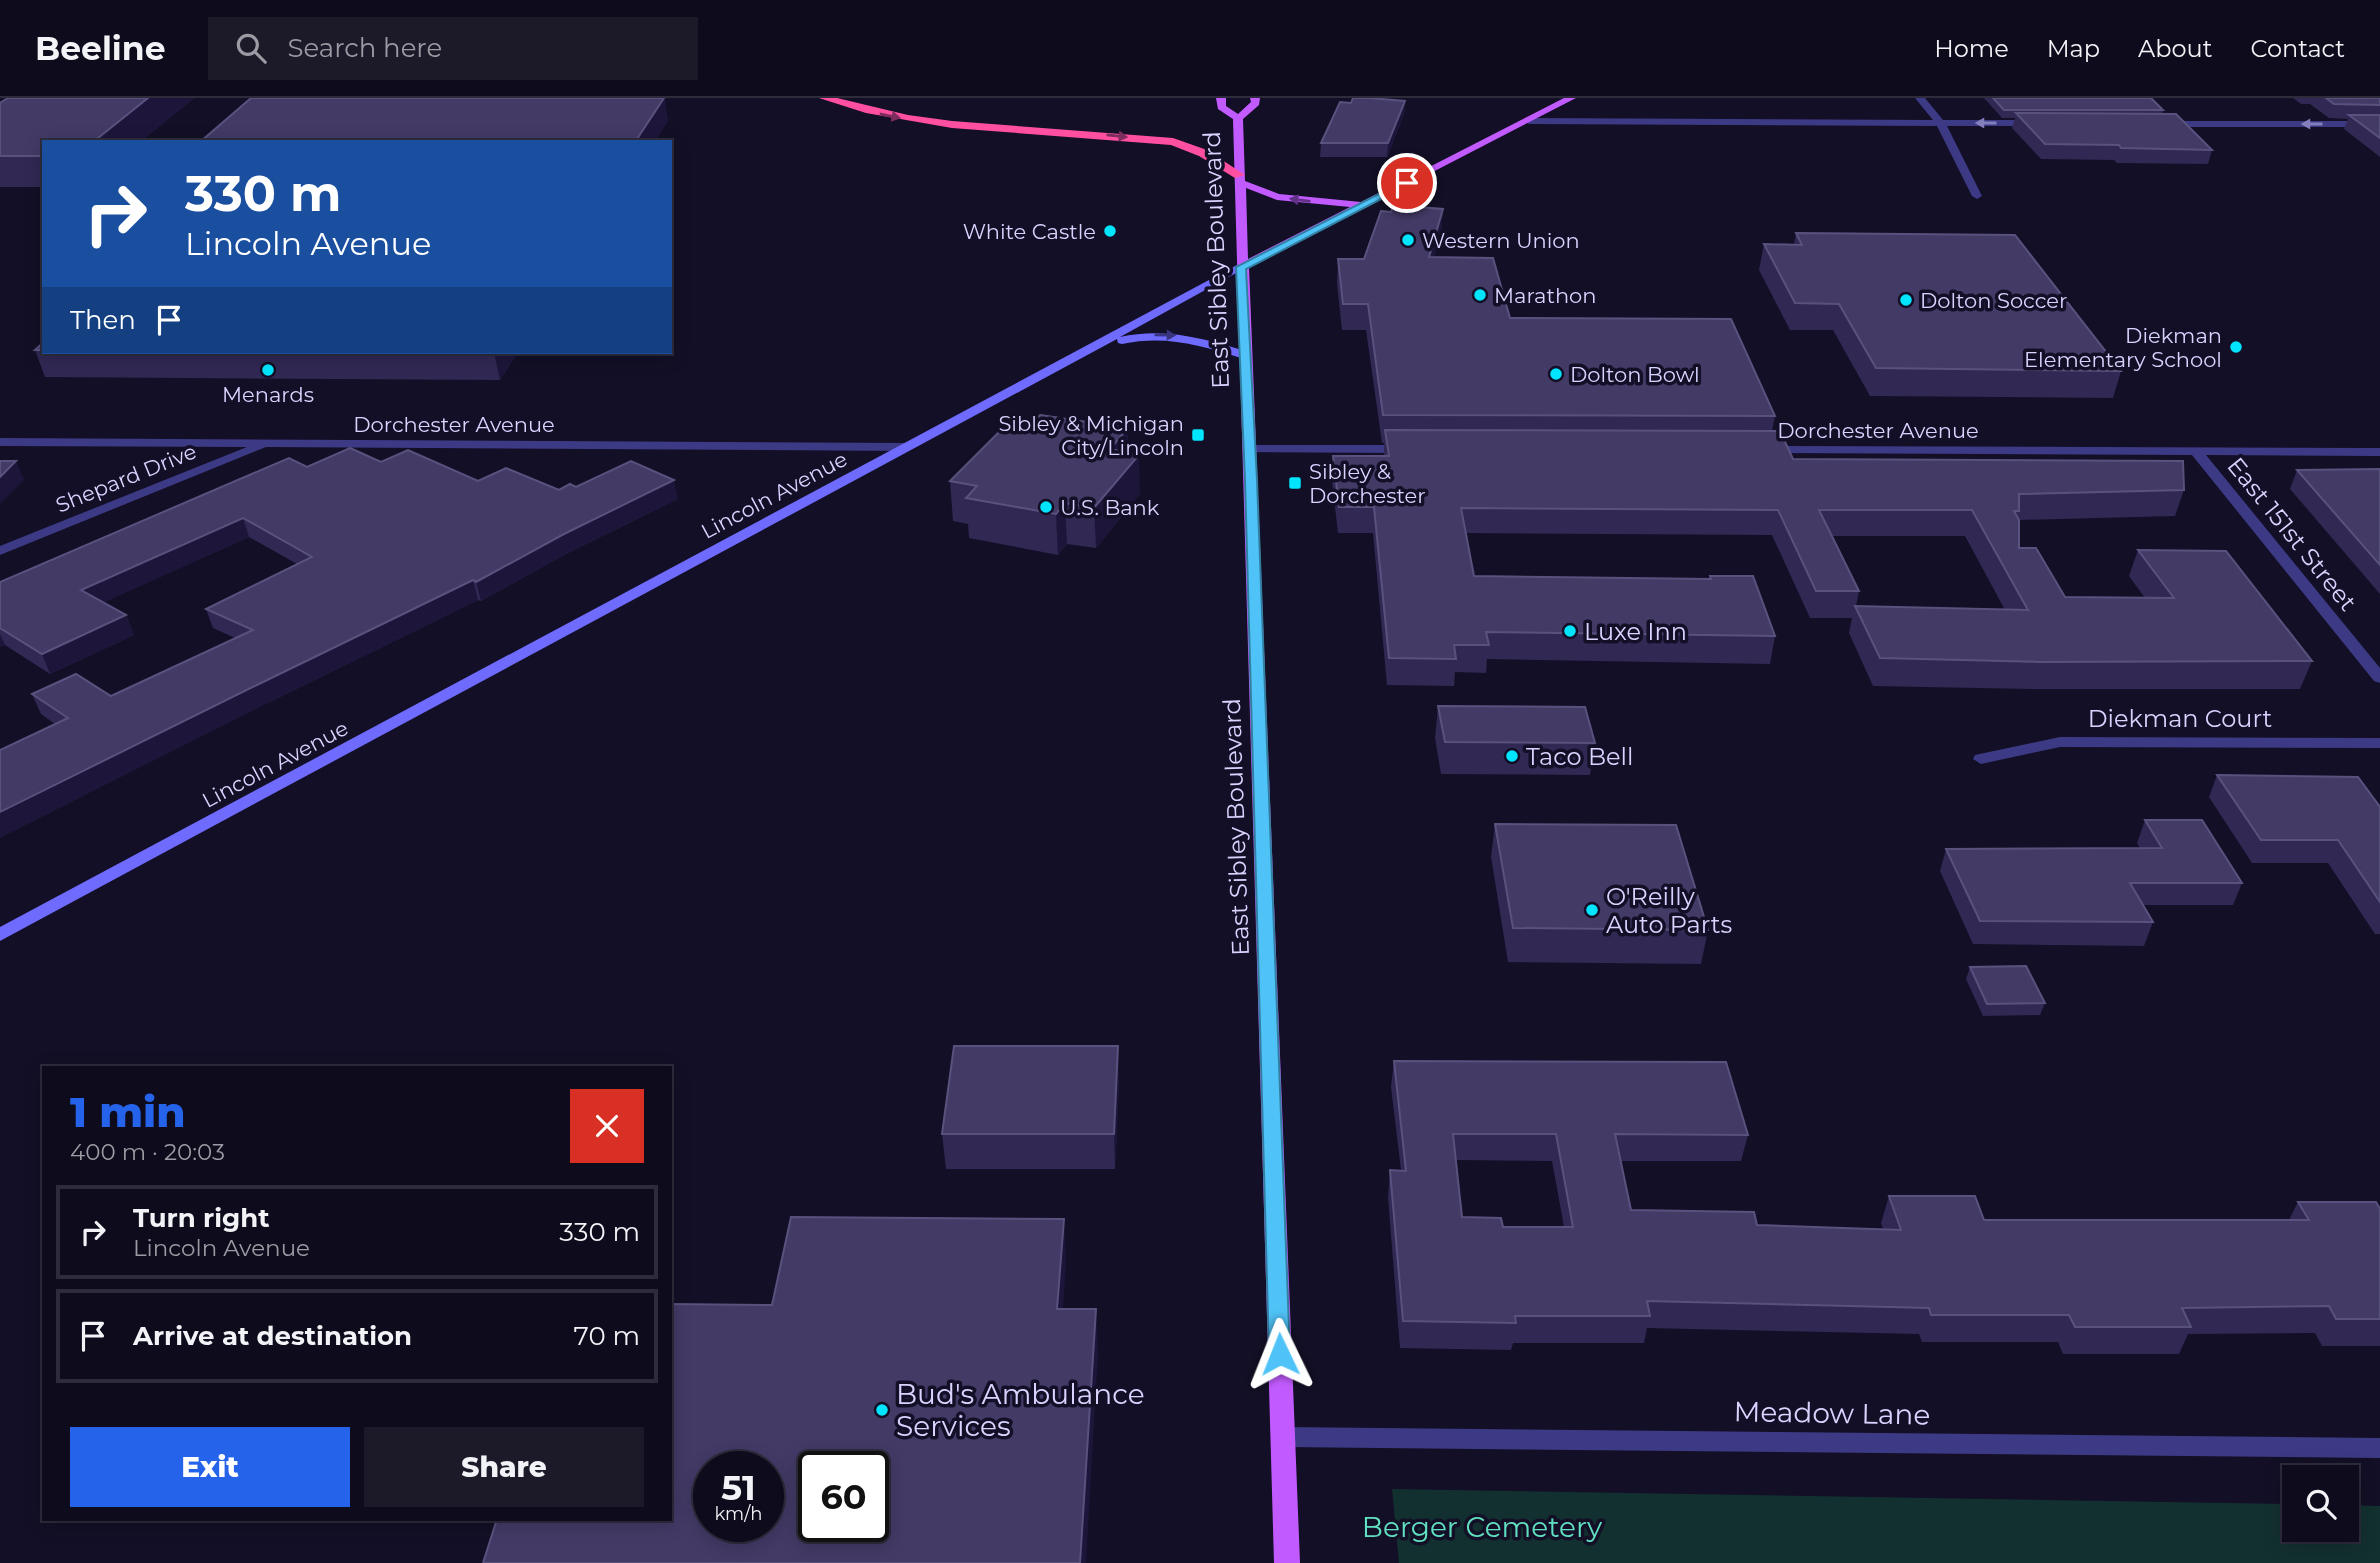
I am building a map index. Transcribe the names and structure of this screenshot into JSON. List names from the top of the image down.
{
  "streets": {
    "main road": ["East Sibley Boulevard", "Lincoln Avenue"],
    "street": [
      "Dorchester Avenue",
      "Shepard Drive",
      "East 151st Street",
      "Diekman Court",
      "Meadow Lane"
    ]
  },
  "crossings": [
    ["East Sibley Boulevard", "Lincoln Avenue"],
    ["East Sibley Boulevard", "Meadow Lane"],
    ["Dorchester Avenue", "Shepard Drive"],
    ["Dorchester Avenue", "Lincoln Avenue"],
    ["Dorchester Avenue", "East 151st Street"]
  ],
  "parks": ["Berger Cemetery"],
  "places": {
    "other": [
      "White Castle",
      "Western Union",
      "Marathon",
      "Dolton Soccer",
      "Diekman Elementary School",
      "Menards",
      "Dolton Bowl",
      "U.S. Bank",
      "Luxe Inn",
      "Taco Bell",
      "O'Reilly Auto Parts",
      "Bud's Ambulance Services"
    ],
    "transit": ["Sibley & Michigan City/Lincoln", "Sibley & Dorchester"]
  },
  "page": {
    "header": "Beeline",
    "search": "Search here",
    "nav": [
      "Home",
      "Map",
      "About",
      "Contact"
    ],
    "turn": ["330 m", "Lincoln Avenue"],
    "then": "Then",
    "heading": ["1 min", "400 m · 20:03"],
    "list": [
      {
        "name": "Turn right",
        "note": "Lincoln Avenue",
        "value": "330 m"
      },
      {
        "name": "Arrive at destination",
        "value": "70 m"
      }
    ],
    "buttons": ["Exit", "Share"],
    "speed": "51 km/h",
    "limit": "60"
  }
}
